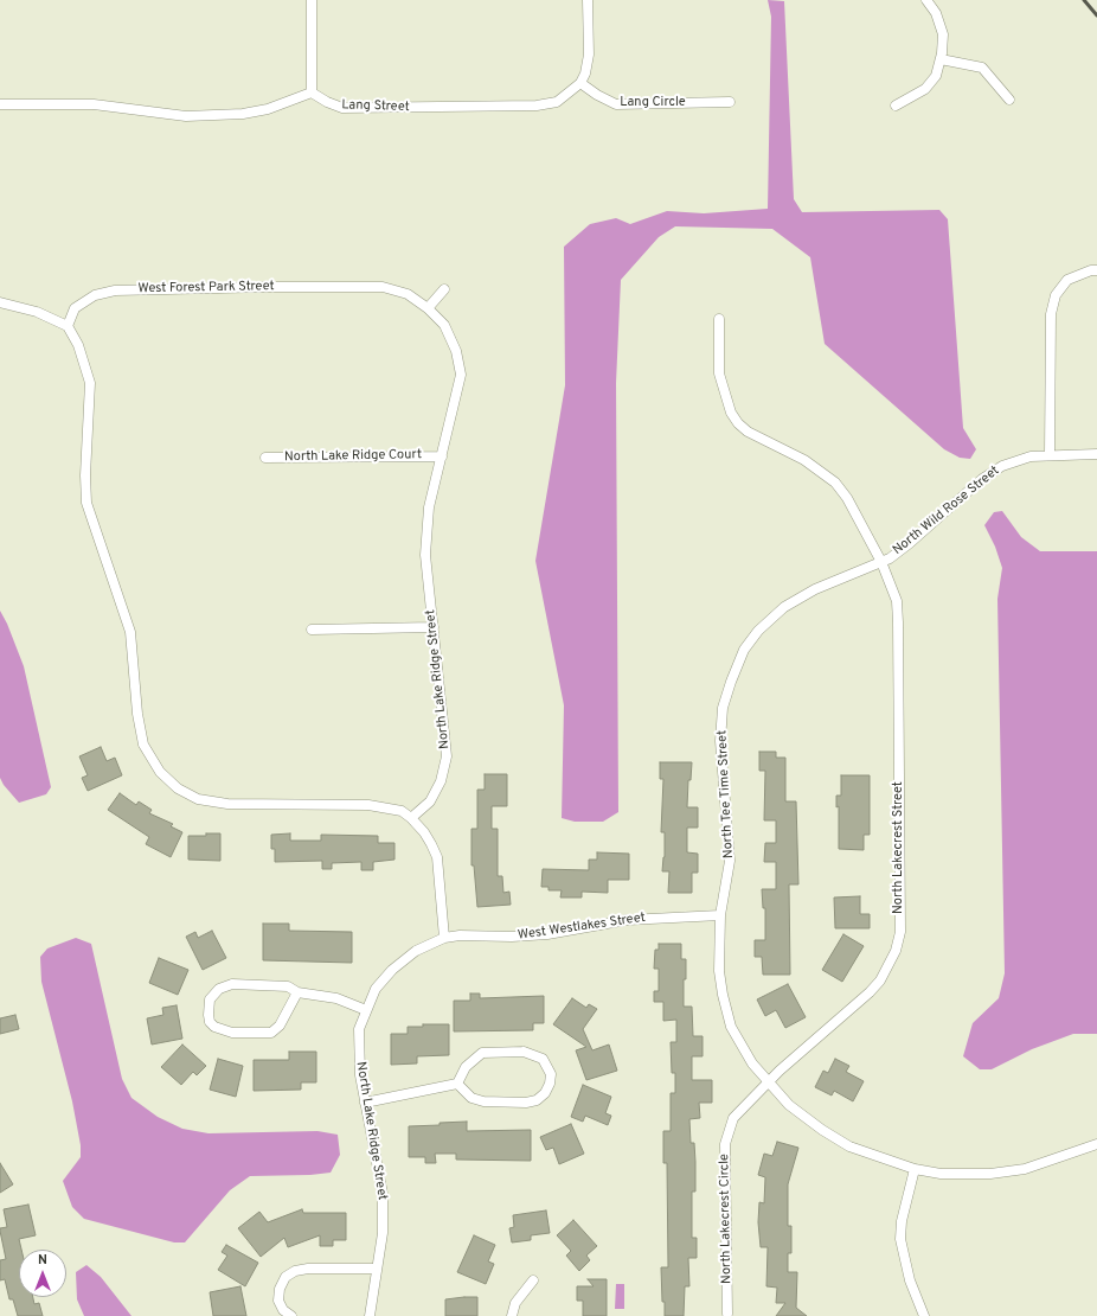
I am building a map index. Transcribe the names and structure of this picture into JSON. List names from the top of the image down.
{
  "streets": {
    "street": [
      "Lang Circle",
      "Lang Street",
      "West Forest Park Street",
      "North Lake Ridge Court",
      "North Wild Rose Street",
      "North Lake Ridge Street",
      "North Tee Time Street",
      "North Lakecrest Street",
      "West Westlakes Street",
      "North Lakecrest Circle"
    ]
  },
  "crossings": [
    ["Lang Circle", "Lang Street"],
    ["West Forest Park Street", "North Lake Ridge Street"],
    ["North Lake Ridge Court", "North Lake Ridge Street"],
    ["North Wild Rose Street", "North Tee Time Street"],
    ["North Wild Rose Street", "North Lakecrest Street"],
    ["North Lake Ridge Street", "West Westlakes Street"],
    ["North Tee Time Street", "North Lakecrest Street"],
    ["North Tee Time Street", "West Westlakes Street"],
    ["North Tee Time Street", "North Lakecrest Circle"],
    ["North Lakecrest Street", "North Lakecrest Circle"]
  ],
  "north": "top"
}
